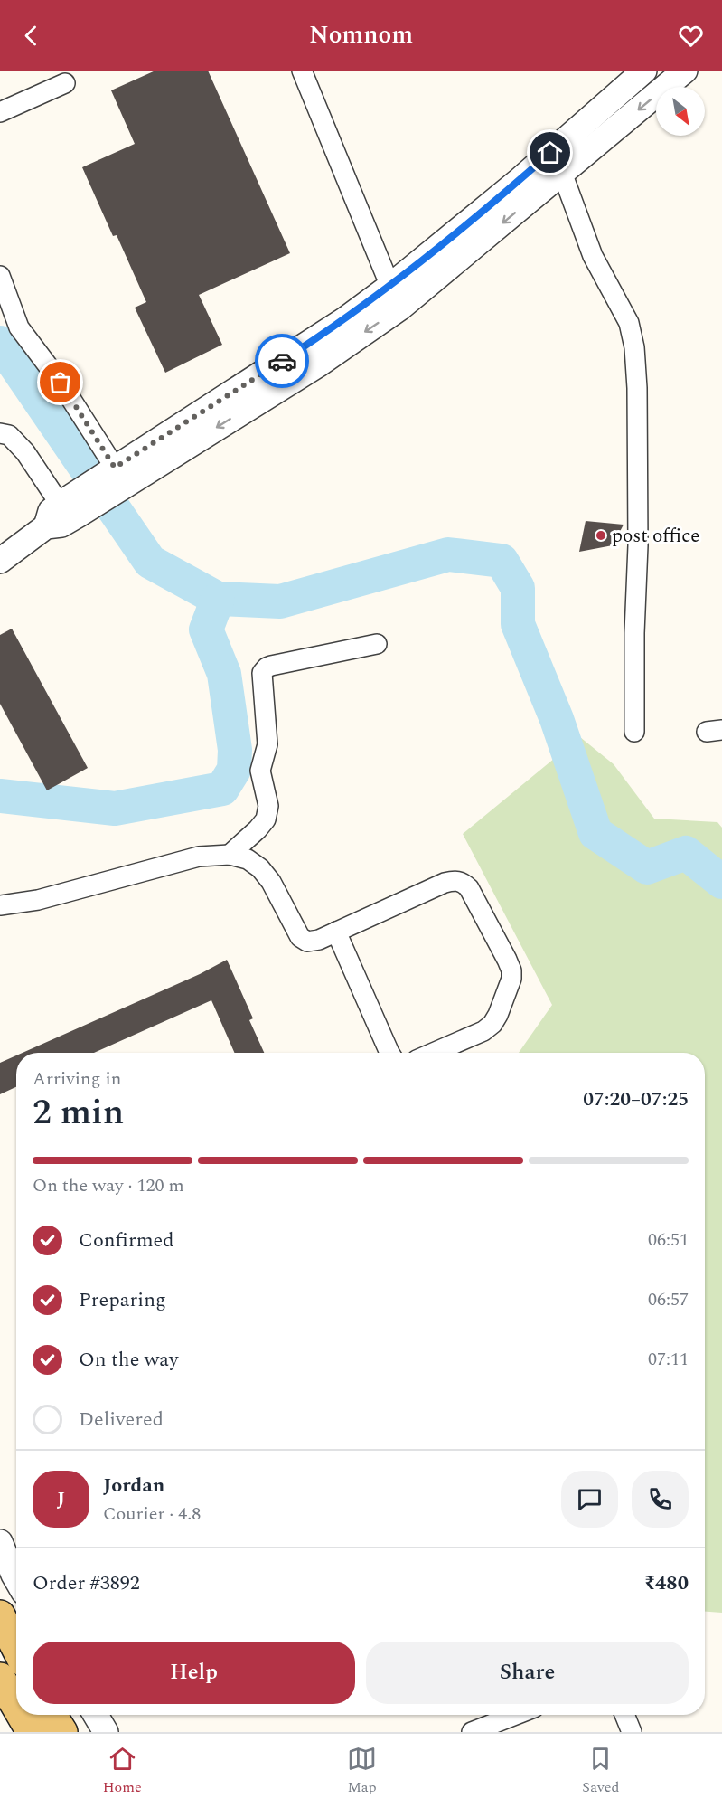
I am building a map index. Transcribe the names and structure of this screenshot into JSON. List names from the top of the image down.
{
  "places": ["post office"],
  "north": "bottom right",
  "page": {
    "header": "Nomnom",
    "heading": ["2 min", "Arriving in", "07:20–07:25"],
    "panel": [
      "Jordan",
      "Courier · 4.8",
      "Order #3892",
      "₹480"
    ],
    "bar": "On the way · 120 m",
    "list": [
      ["Confirmed", "06:51"],
      ["Preparing", "06:57"],
      ["On the way", "07:11"],
      "Delivered"
    ],
    "round": "J",
    "buttons": ["Help", "Share"],
    "tabs": ["Home", "Map", "Saved"]
  }
}
